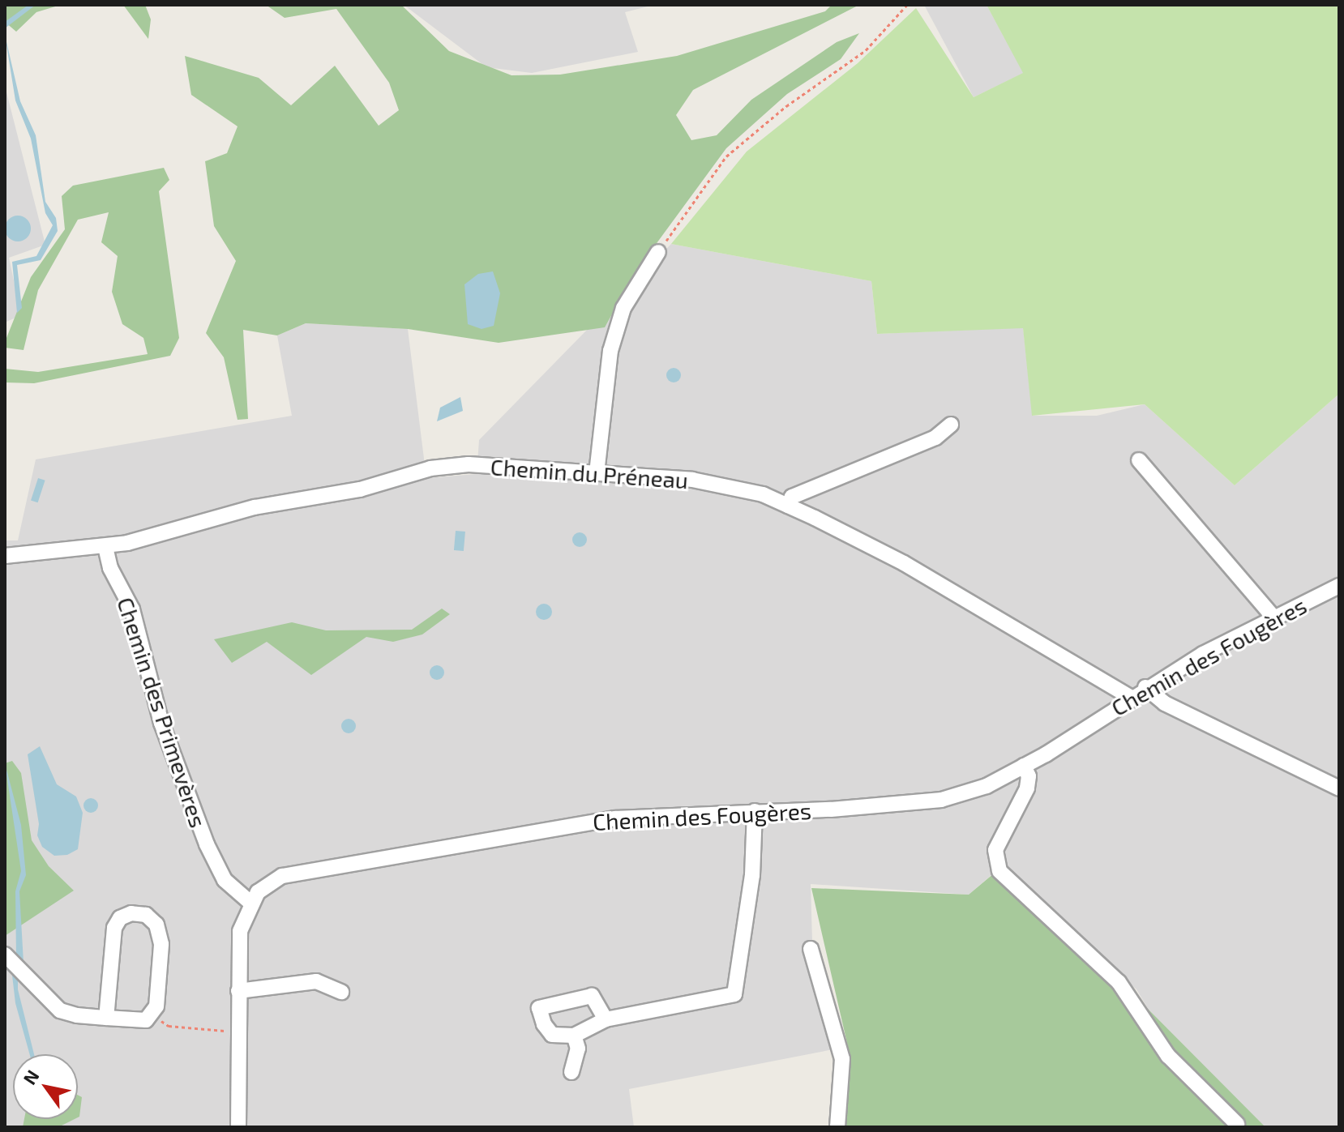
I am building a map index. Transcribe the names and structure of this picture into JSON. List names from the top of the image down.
{
  "streets": {
    "street": ["Chemin du Préneau", "Chemin des Fougères", "Chemin des Primevères"]
  },
  "crossings": [
    ["Chemin du Préneau", "Chemin des Fougères"],
    ["Chemin du Préneau", "Chemin des Primevères"],
    ["Chemin des Fougères", "Chemin des Primevères"]
  ],
  "north": "top left"
}
